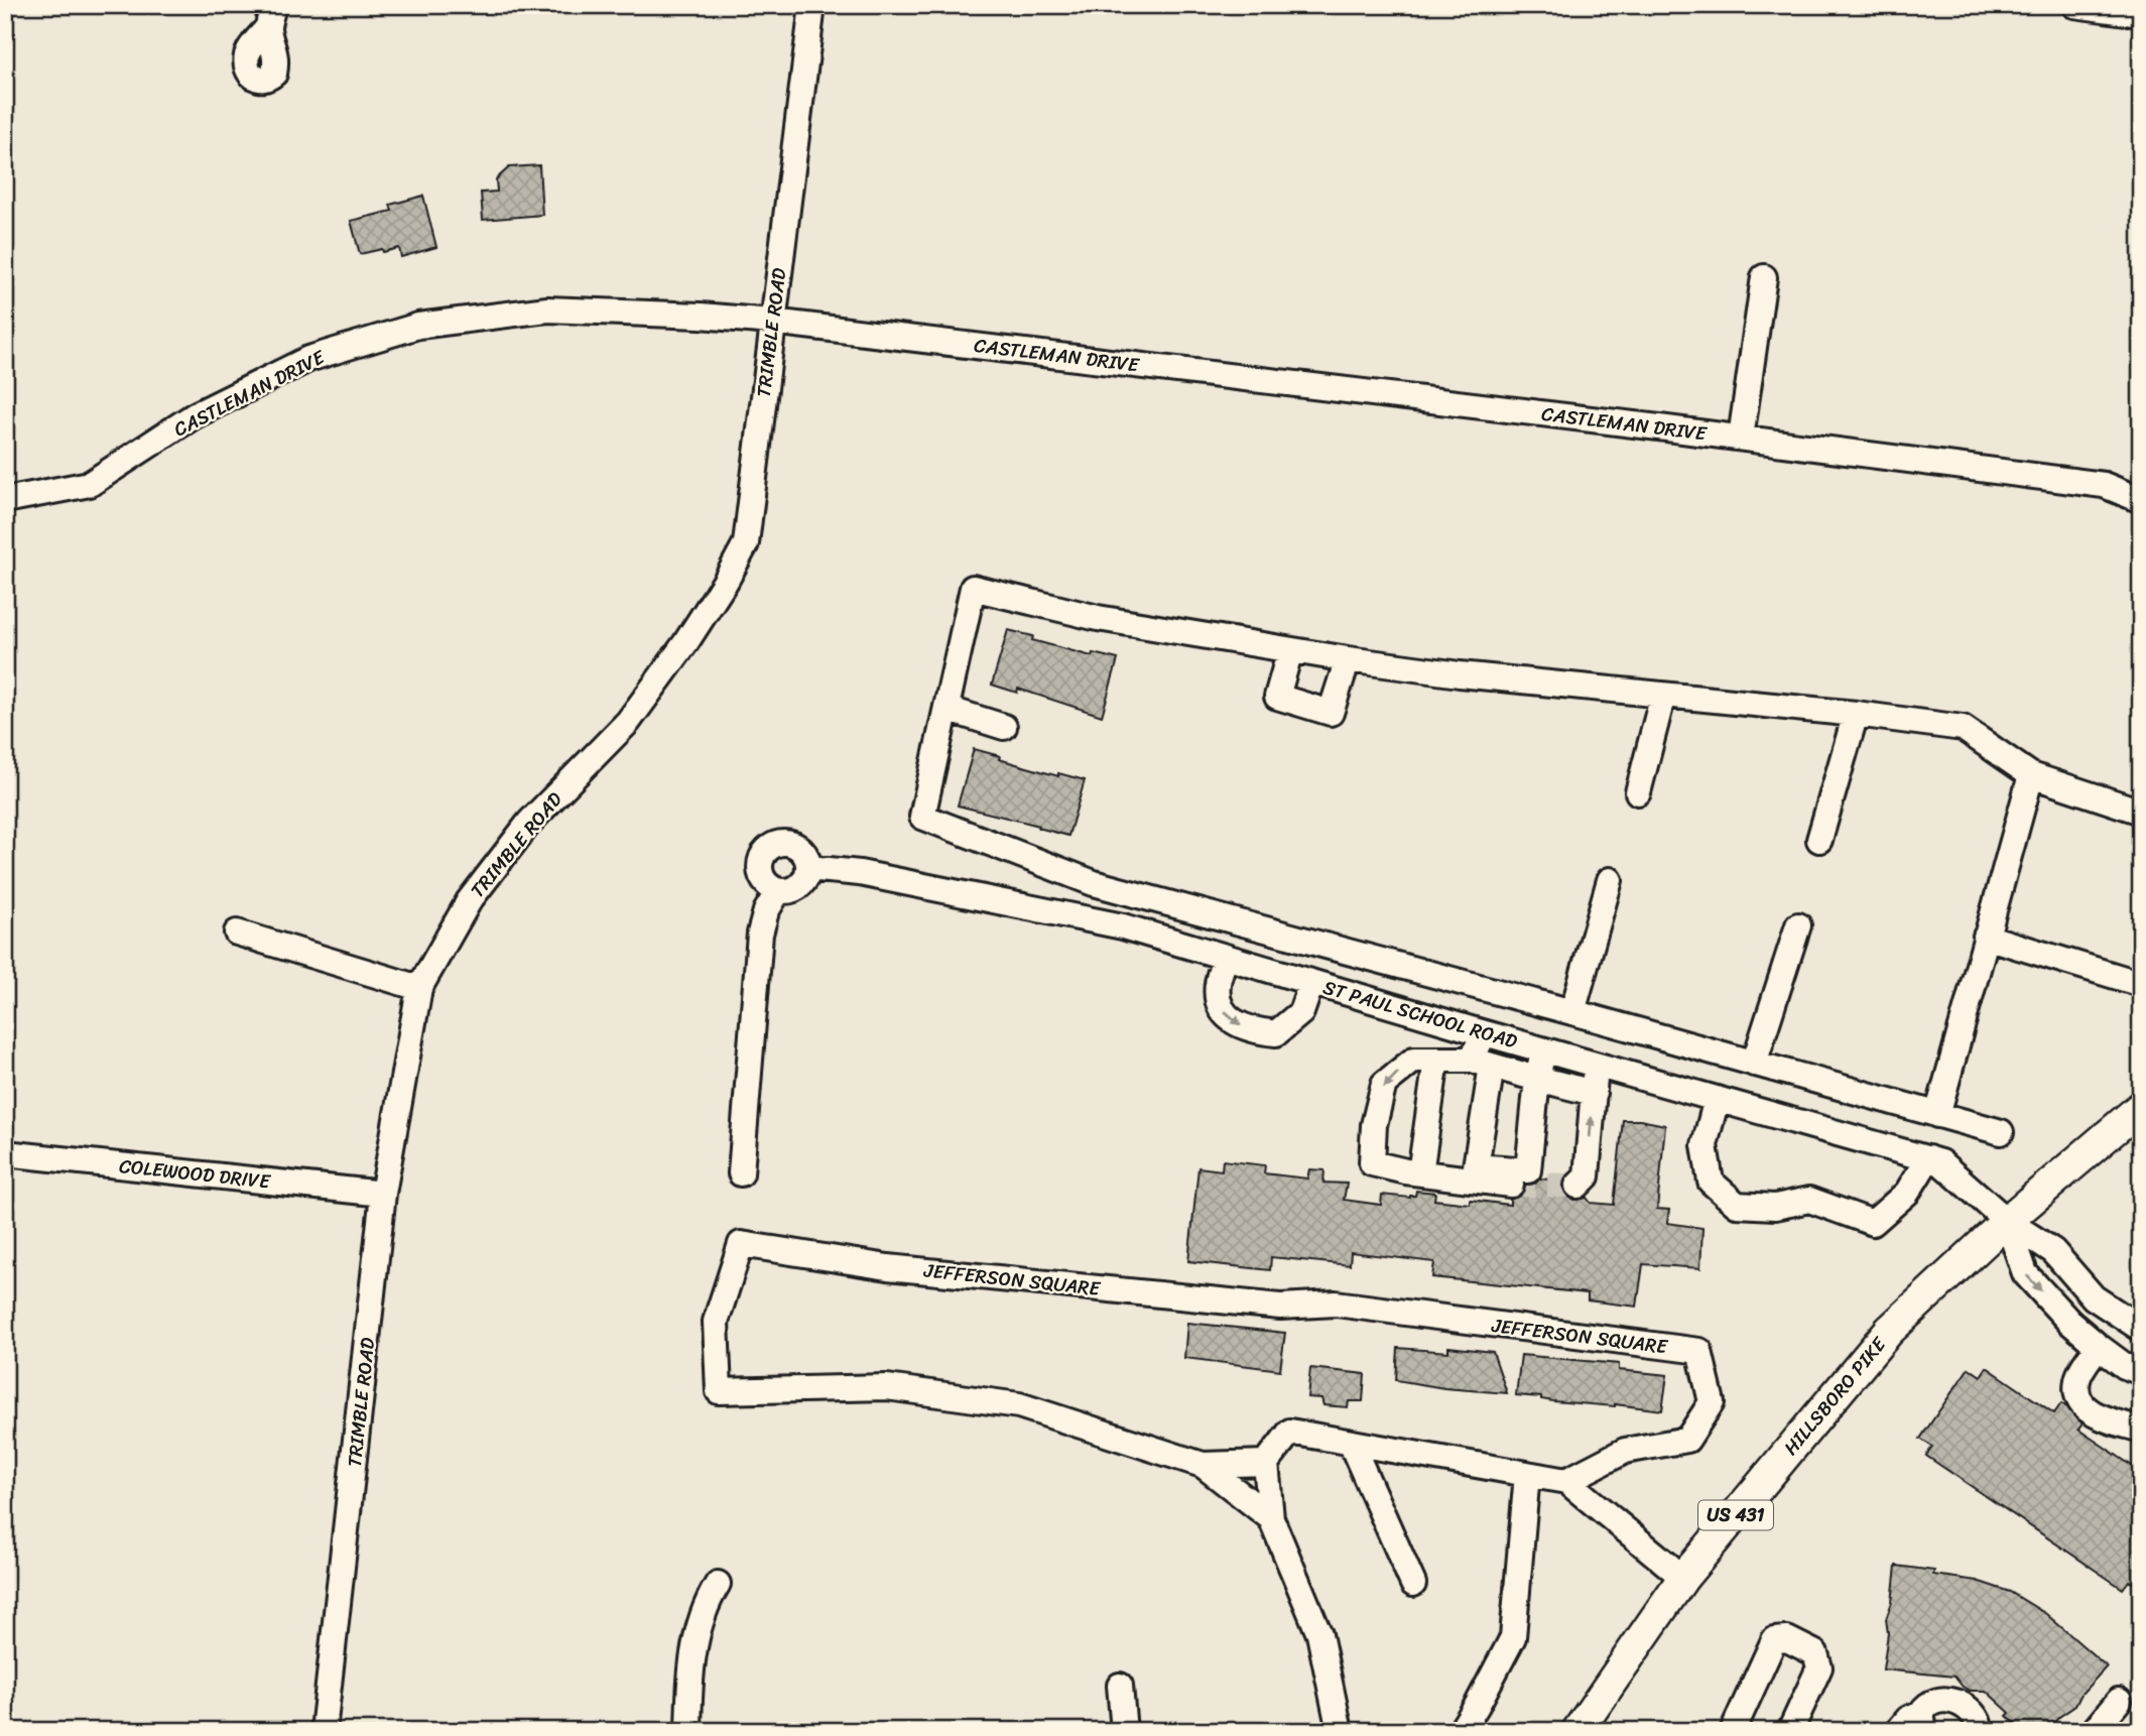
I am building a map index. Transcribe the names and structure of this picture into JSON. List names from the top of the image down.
{
  "streets": {
    "main road": ["HILLSBORO PIKE", "US 431"],
    "street": [
      "TRIMBLE ROAD",
      "CASTLEMAN DRIVE",
      "ST PAUL SCHOOL ROAD",
      "COLEWOOD DRIVE",
      "JEFFERSON SQUARE"
    ]
  },
  "crossings": [
    ["TRIMBLE ROAD", "CASTLEMAN DRIVE"],
    ["TRIMBLE ROAD", "COLEWOOD DRIVE"],
    ["ST PAUL SCHOOL ROAD", "HILLSBORO PIKE"]
  ]
}
